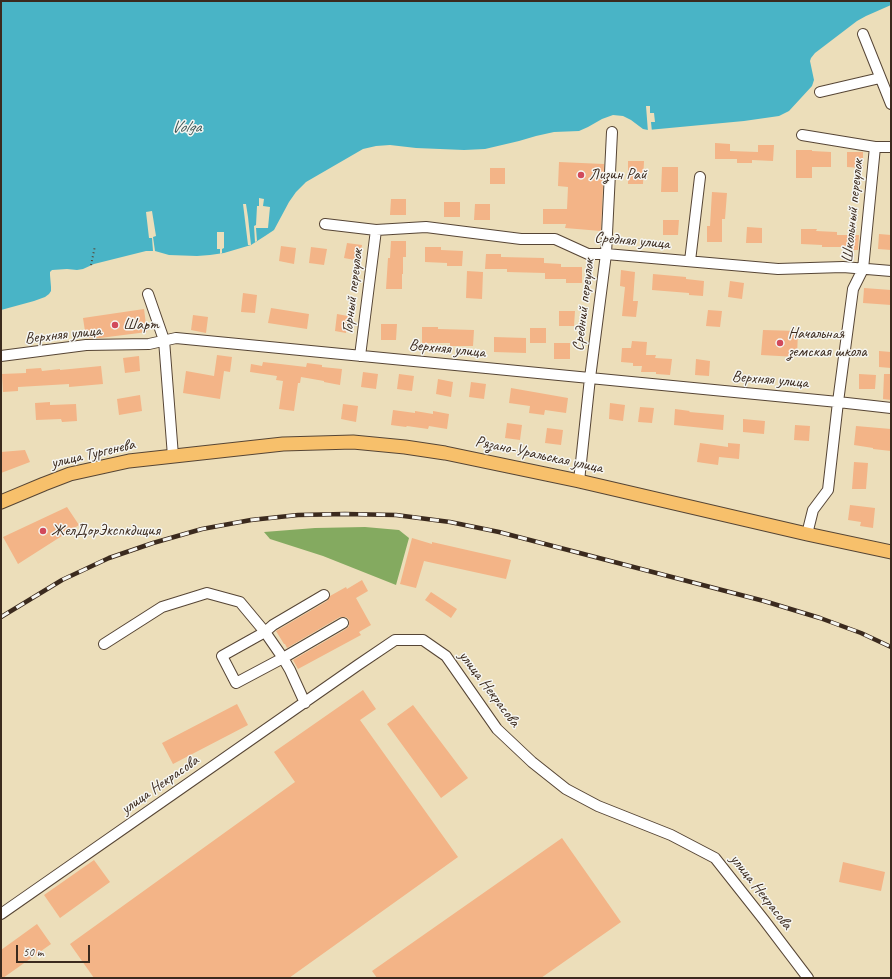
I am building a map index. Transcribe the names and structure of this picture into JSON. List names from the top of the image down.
{
  "streets": {
    "main road": ["улица Тургенева", "Рязано-Уральская улица"],
    "street": [
      "Школьный переулок",
      "Средняя улица",
      "Горный переулок",
      "Средний переулок",
      "Верхняя улица",
      "улица Некрасова"
    ]
  },
  "crossings": [
    ["Школьный переулок", "Средняя улица"],
    ["Школьный переулок", "Верхняя улица"],
    ["Школьный переулок", "Рязано-Уральская улица"],
    ["Средняя улица", "Горный переулок"],
    ["Средняя улица", "Средний переулок"],
    ["Горный переулок", "Верхняя улица"],
    ["Средний переулок", "Верхняя улица"],
    ["Средний переулок", "Рязано-Уральская улица"],
    ["улица Тургенева", "Рязано-Уральская улица"]
  ],
  "water": ["Volga"],
  "places": [
    "Лизин Рай",
    "Шарт",
    "Начальная земская школа",
    "ЖелДорЭкспкдиция"
  ],
  "scale_bar": "50 m"
}
